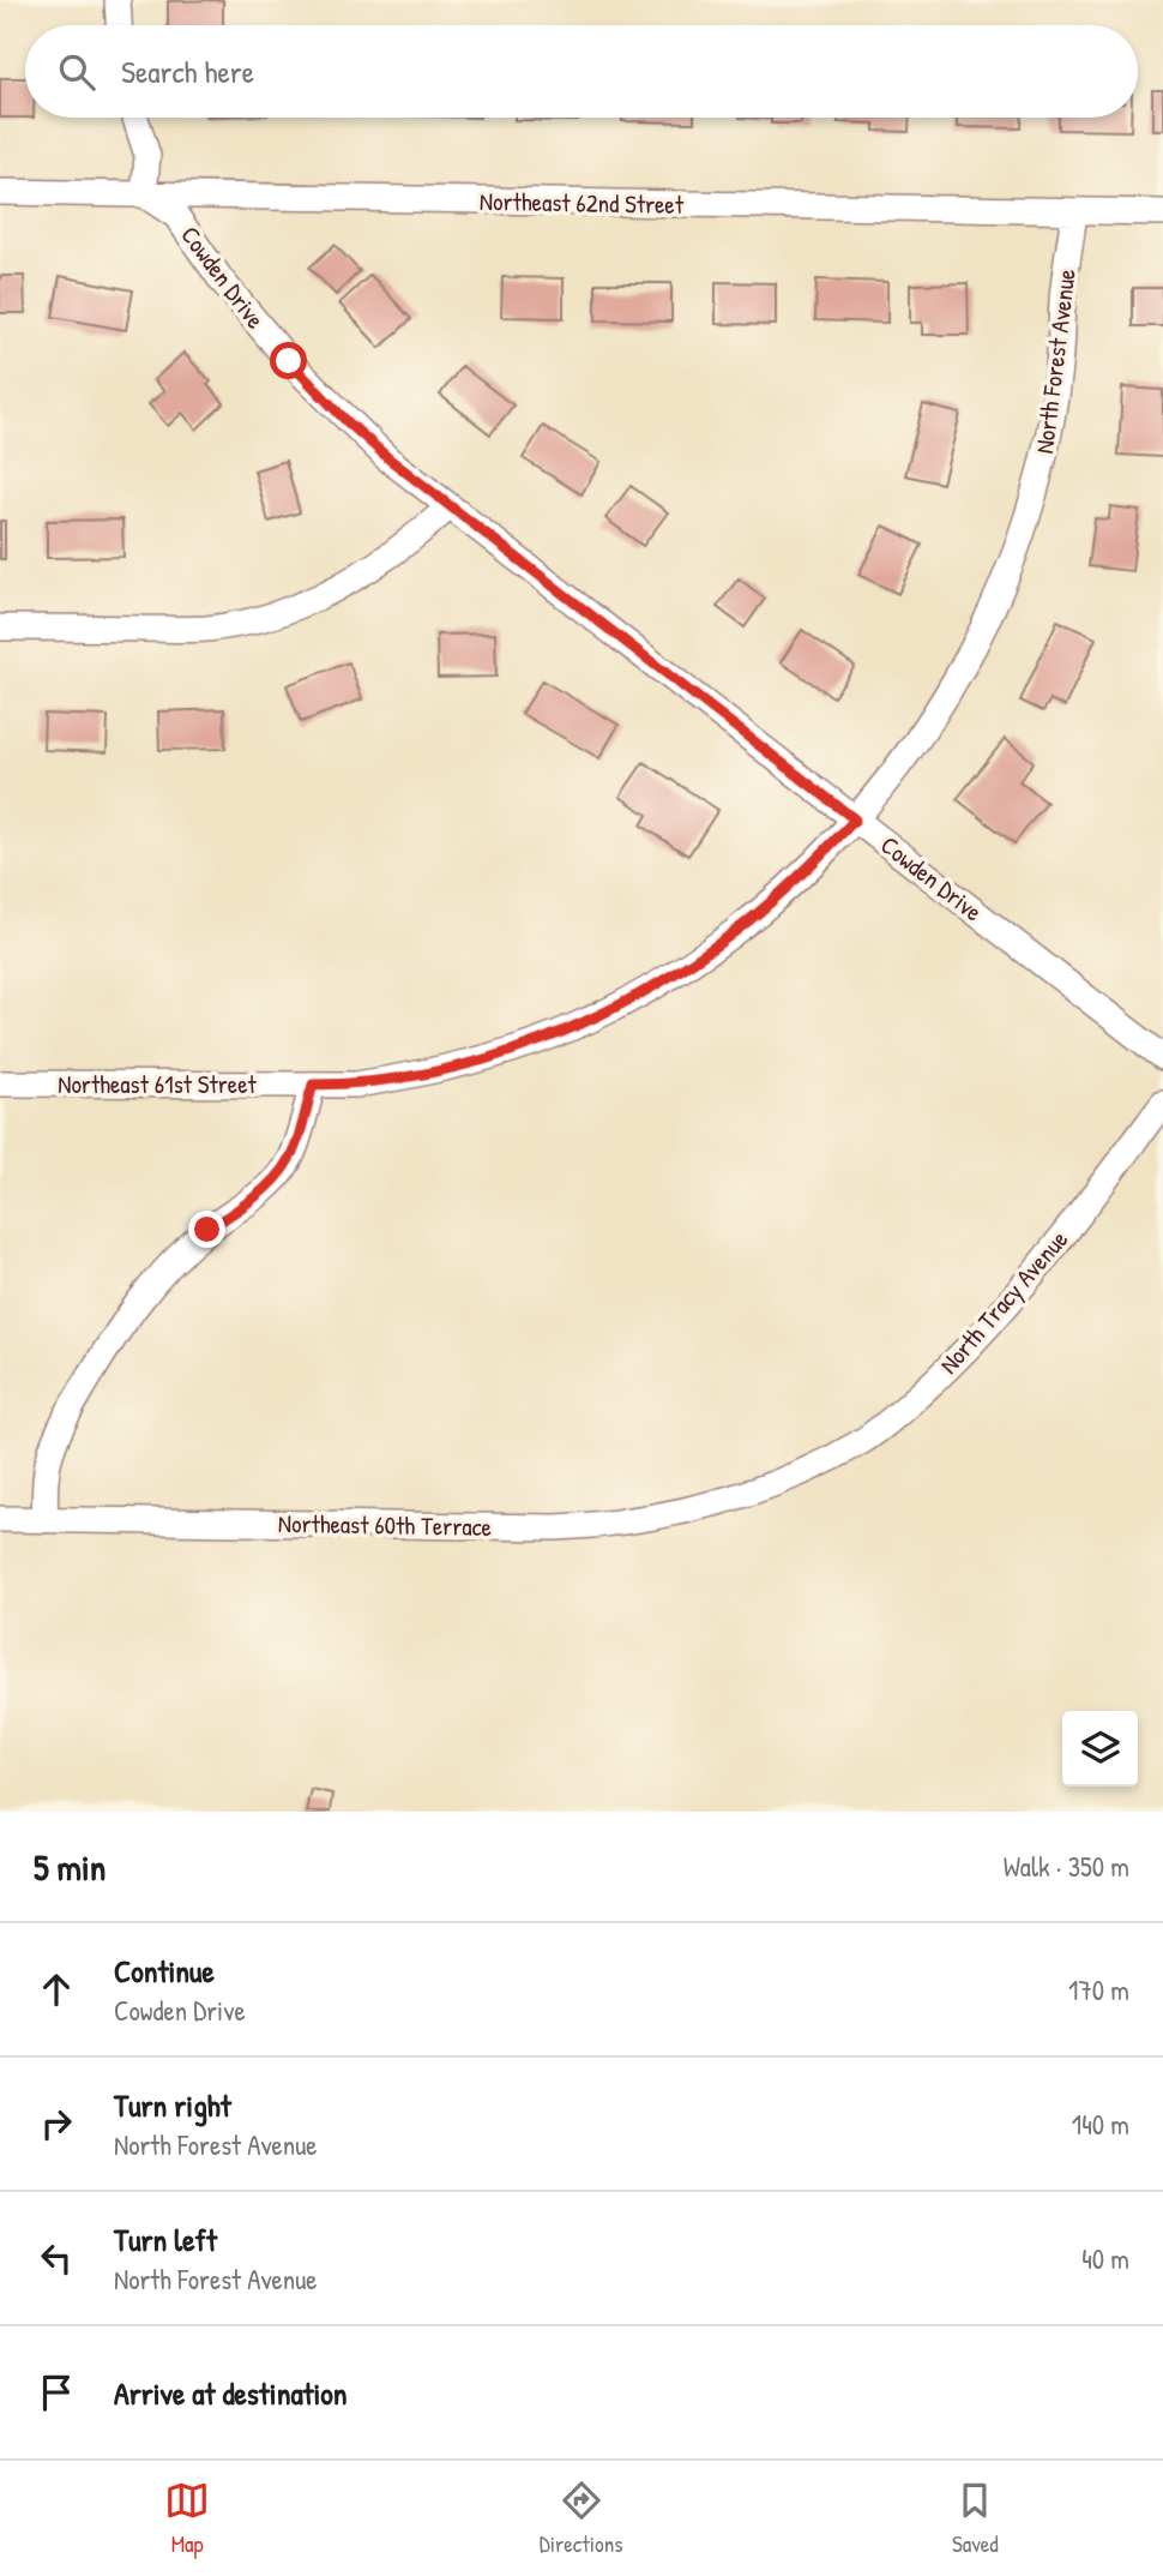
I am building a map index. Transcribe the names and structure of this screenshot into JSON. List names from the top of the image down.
{
  "streets": {
    "street": [
      "Northeast 62nd Street",
      "Cowden Drive",
      "North Forest Avenue",
      "Northeast 61st Street",
      "North Tracy Avenue",
      "Northeast 60th Terrace"
    ]
  },
  "crossings": [
    ["Northeast 62nd Street", "Cowden Drive"],
    ["Northeast 62nd Street", "North Forest Avenue"],
    ["Cowden Drive", "North Forest Avenue"],
    ["North Forest Avenue", "Northeast 61st Street"],
    ["North Tracy Avenue", "Northeast 60th Terrace"]
  ],
  "page": {
    "search": "Search here",
    "heading": ["5 min", "Walk · 350 m"],
    "list": [
      ["Continue", "Cowden Drive", "170 m"],
      ["Turn right", "North Forest Avenue", "140 m"],
      ["Turn left", "North Forest Avenue", "40 m"],
      "Arrive at destination"
    ],
    "nav": ["Map", "Directions", "Saved"]
  }
}
